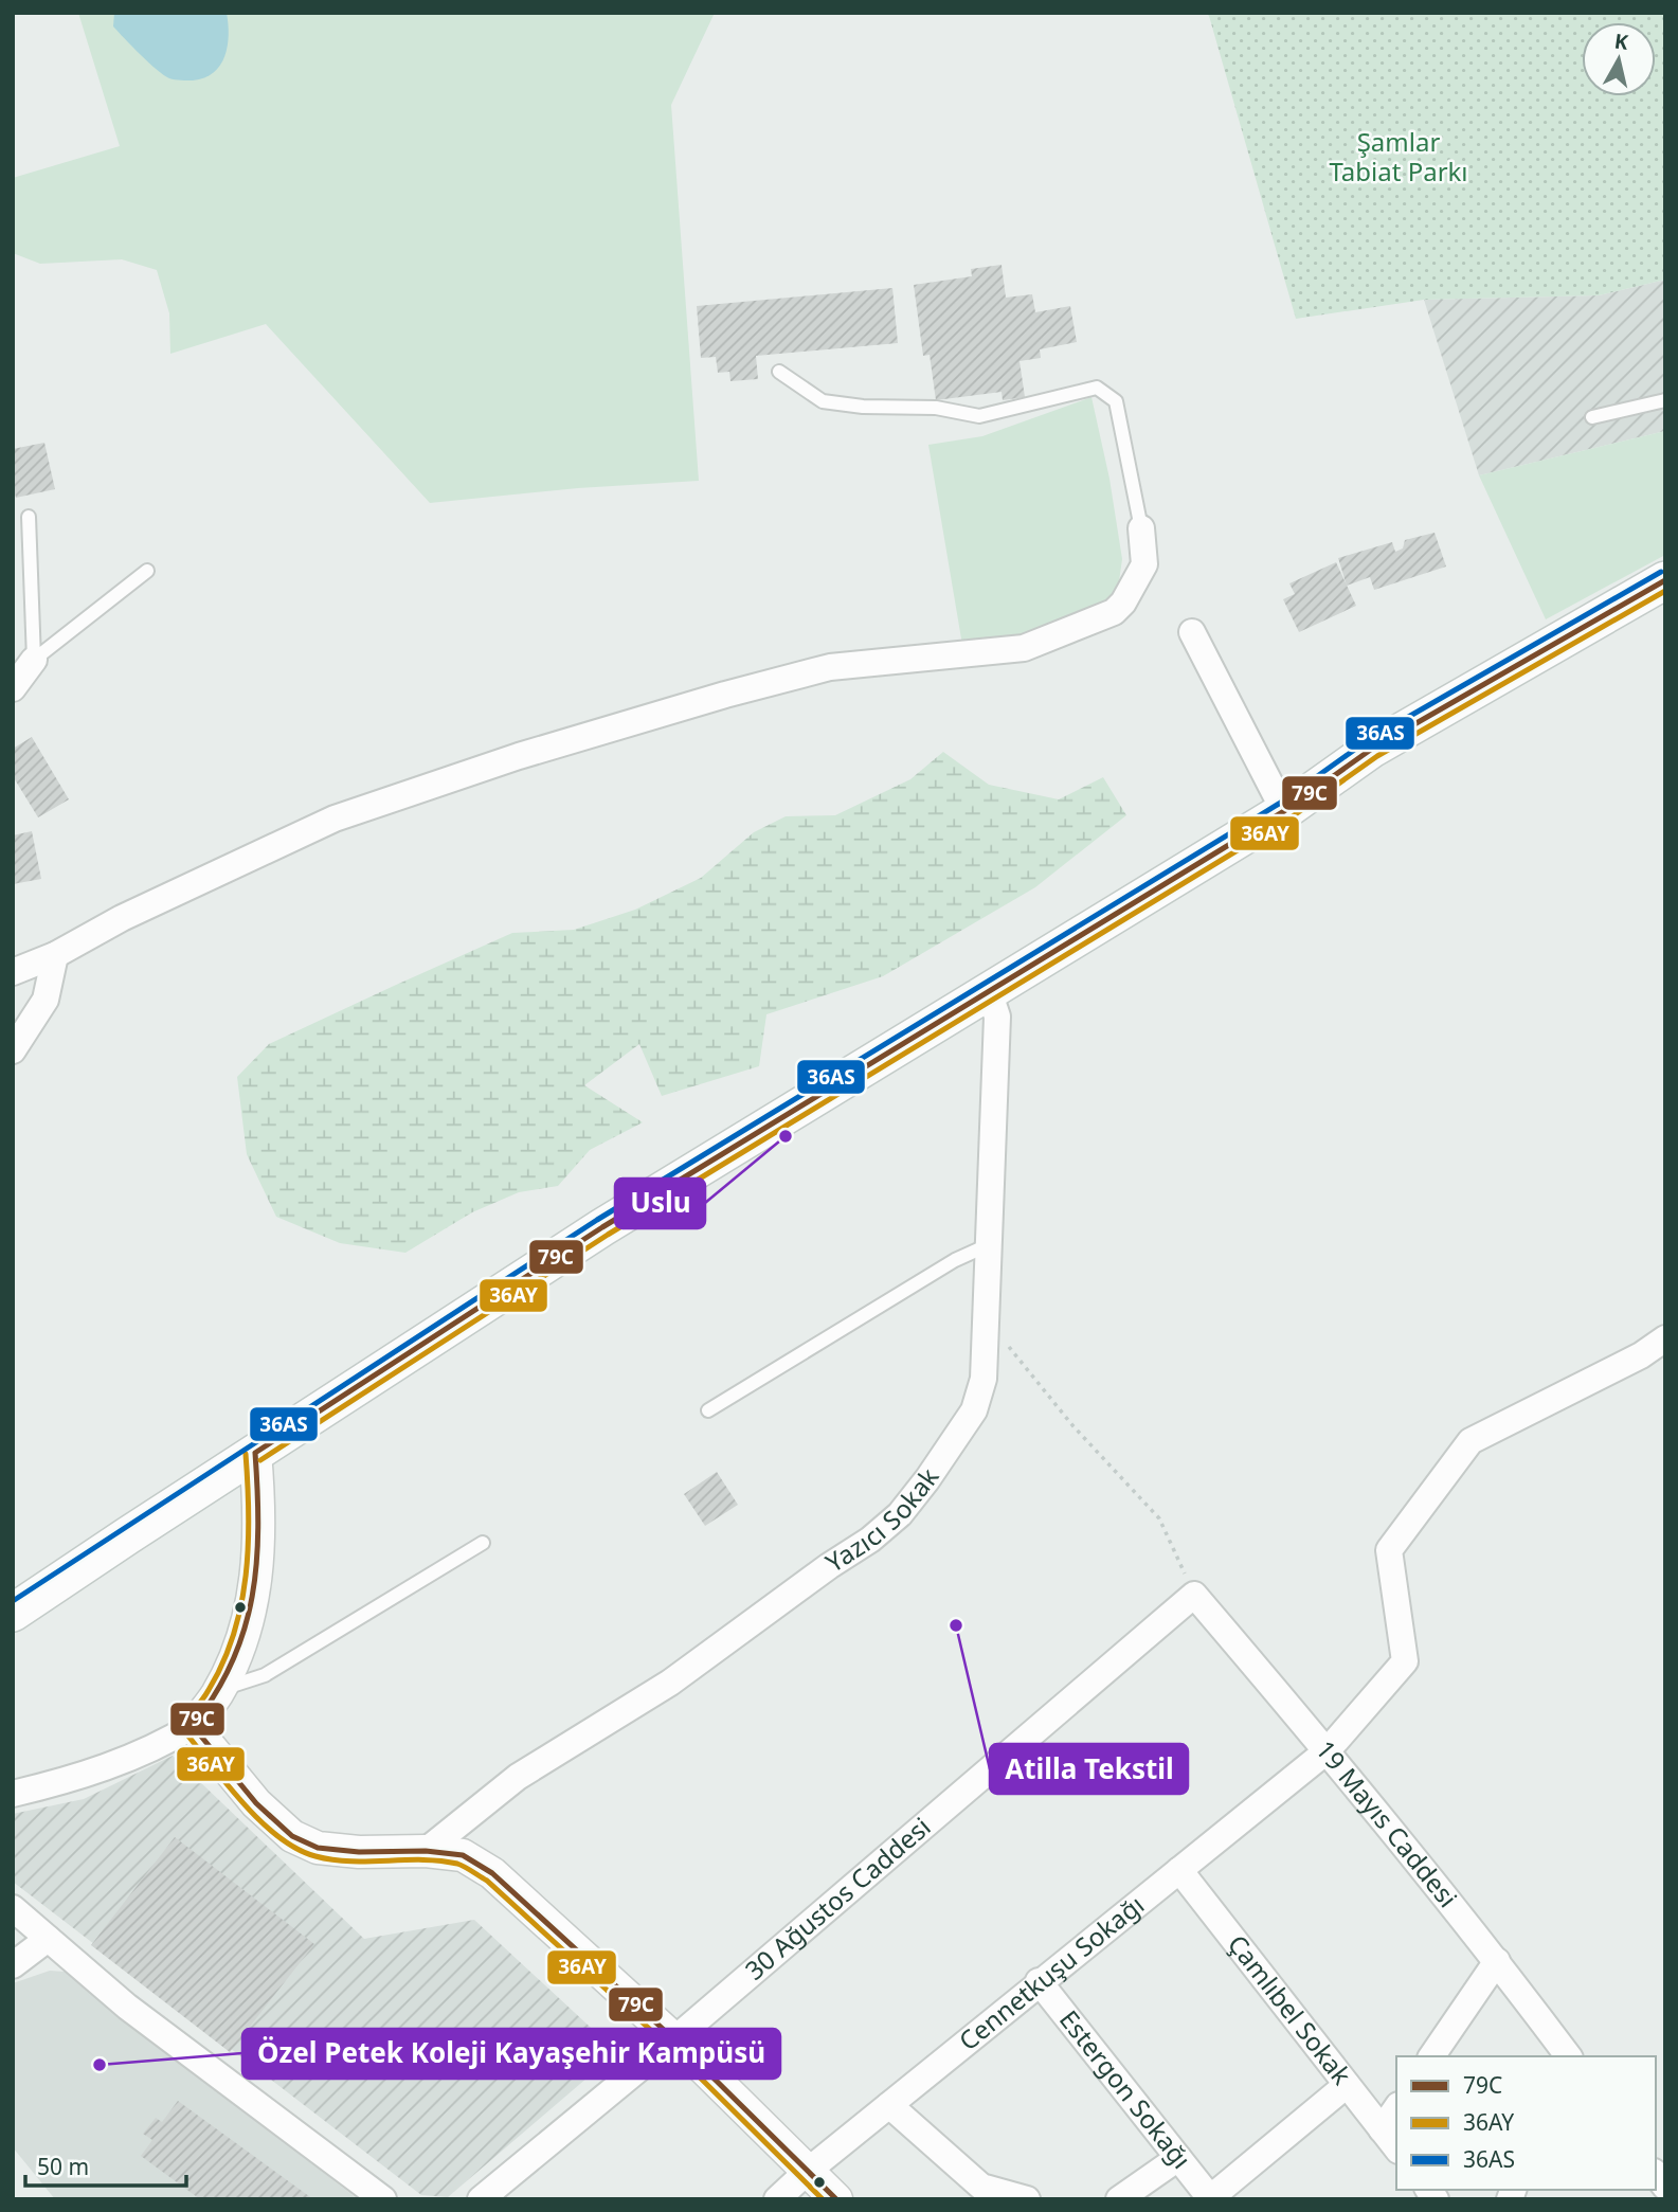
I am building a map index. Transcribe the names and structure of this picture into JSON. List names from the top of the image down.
{
  "streets": {
    "street": [
      "Yazıcı Sokak",
      "19 Mayıs Caddesi",
      "30 Ağustos Caddesi",
      "Cennetkuşu Sokağı",
      "Çamlıbel Sokak",
      "Estergon Sokağı"
    ]
  },
  "crossings": [
    ["19 Mayıs Caddesi", "30 Ağustos Caddesi"],
    ["19 Mayıs Caddesi", "Cennetkuşu Sokağı"],
    ["Cennetkuşu Sokağı", "Çamlıbel Sokak"],
    ["Cennetkuşu Sokağı", "Estergon Sokağı"]
  ],
  "parks": ["Şamlar Tabiat Parkı"],
  "places": ["Uslu", "Atilla Tekstil", "Özel Petek Koleji Kayaşehir Kampüsü"],
  "lines": ["transit line 36AS", "transit line 79C", "transit line 36AY"],
  "legend": ["79C", "36AY", "36AS"],
  "scale_bar": "50 m",
  "north": "top"
}
